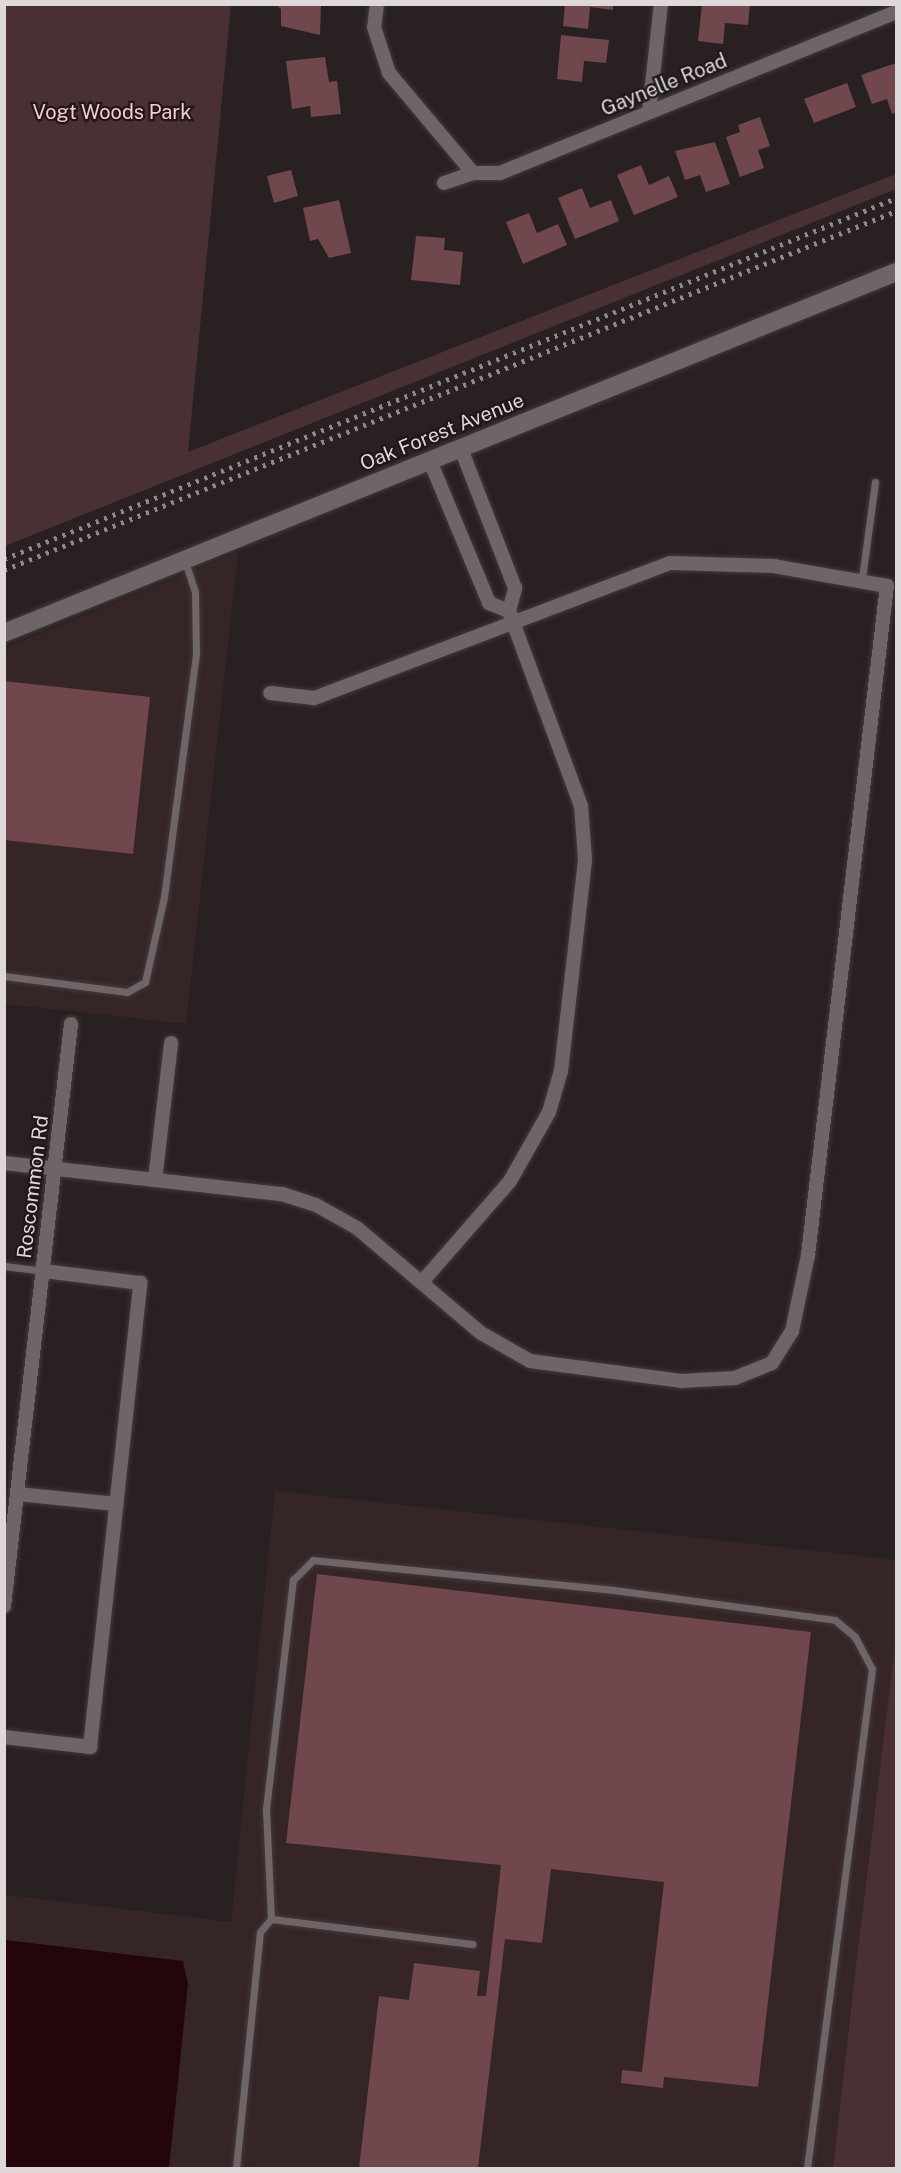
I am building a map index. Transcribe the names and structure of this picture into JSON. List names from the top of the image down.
{
  "streets": {
    "street": ["Gaynelle Road", "Oak Forest Avenue", "Roscommon Rd"]
  },
  "parks": ["Vogt Woods Park"]
}
